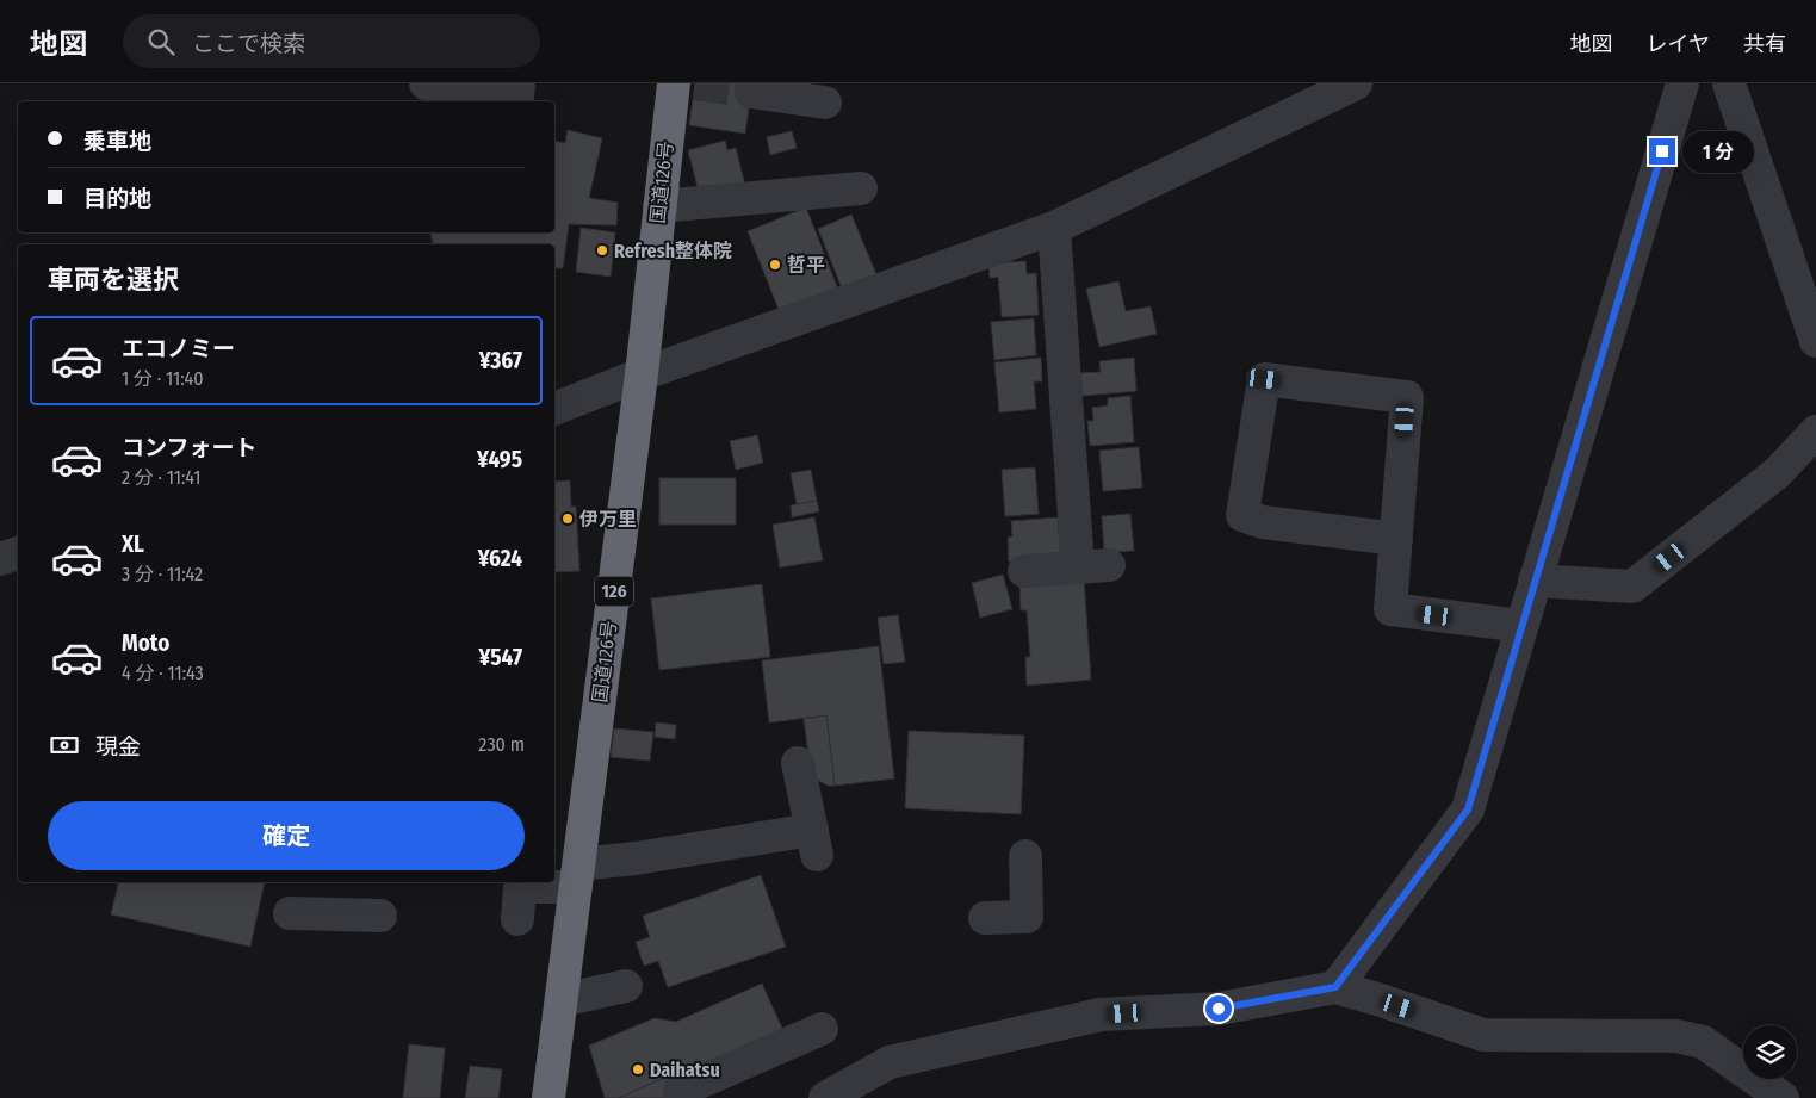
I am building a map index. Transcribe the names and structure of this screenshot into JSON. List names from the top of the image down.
{
  "streets": {
    "highway": ["国道126号", "126"]
  },
  "places": [
    "Refresh整体院",
    "哲平",
    "伊万里",
    "Daihatsu"
  ],
  "page": {
    "header": "地図",
    "search": "ここで検索",
    "nav": ["地図", "レイヤ", "共有"],
    "banner": ["乗車地", "目的地"],
    "bubble": "1 分",
    "heading": "車両を選択",
    "list": [
      {
        "name": "エコノミー",
        "note": "1 分 · 11:40",
        "value": "¥367"
      },
      {
        "name": "コンフォート",
        "note": "2 分 · 11:41",
        "value": "¥495"
      },
      {
        "name": "XL",
        "note": "3 分 · 11:42",
        "value": "¥624"
      },
      {
        "name": "Moto",
        "note": "4 分 · 11:43",
        "value": "¥547"
      }
    ],
    "pay": ["現金", "230 m"],
    "buttons": "確定"
  }
}
